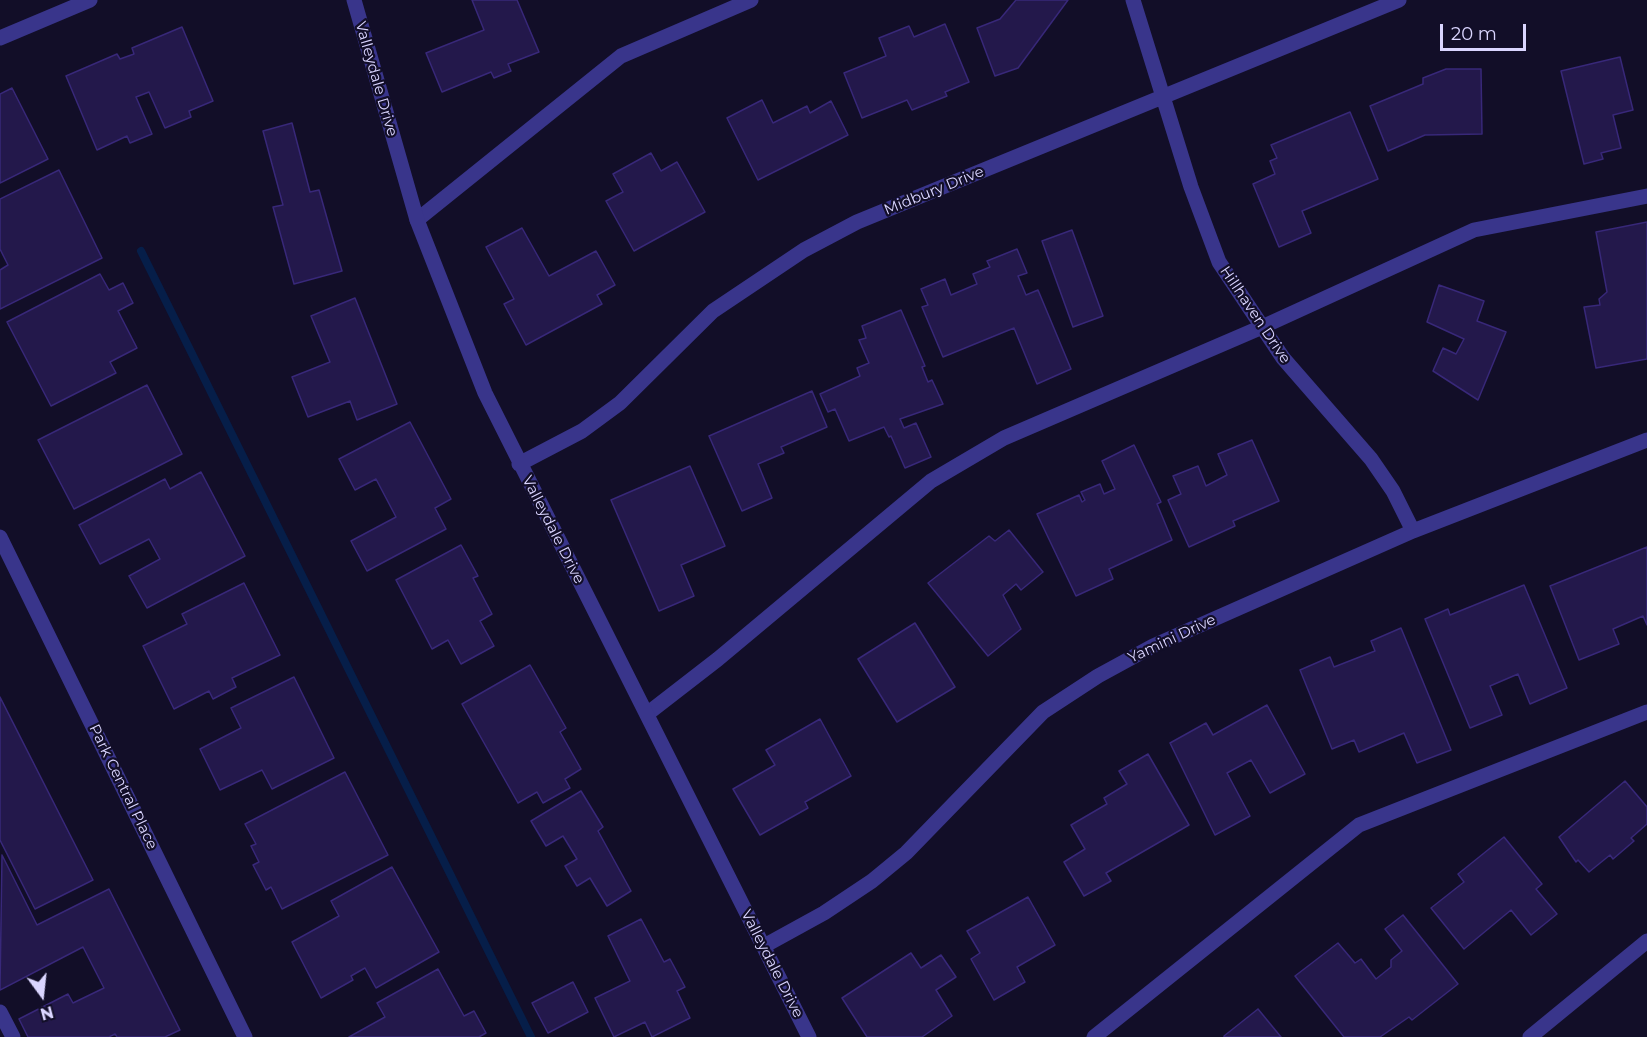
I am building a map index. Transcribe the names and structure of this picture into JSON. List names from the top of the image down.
{
  "streets": {
    "street": [
      "Valleydale Drive",
      "Midbury Drive",
      "Hillhaven Drive",
      "Yamini Drive",
      "Park Central Place"
    ]
  },
  "crossings": [
    ["Valleydale Drive", "Midbury Drive"],
    ["Valleydale Drive", "Yamini Drive"],
    ["Midbury Drive", "Hillhaven Drive"],
    ["Hillhaven Drive", "Yamini Drive"]
  ],
  "scale_bar": "20 m",
  "north": "bottom"
}
